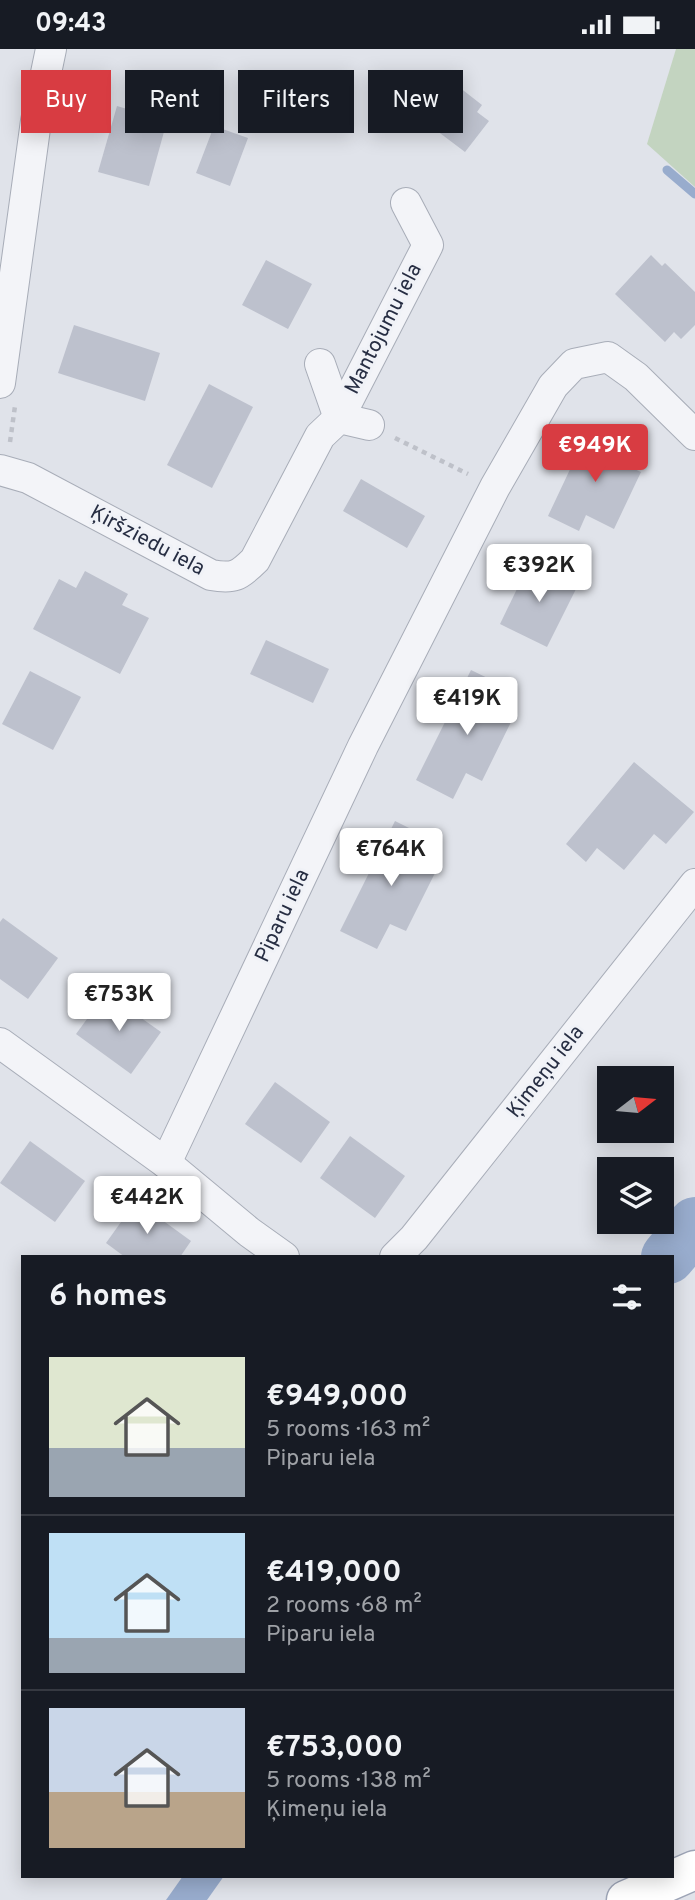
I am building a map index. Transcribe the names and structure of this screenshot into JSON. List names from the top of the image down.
{
  "streets": {
    "street": [
      "Mantojumu iela",
      "Ķiršziedu iela",
      "Piparu iela",
      "Ķimeņu iela"
    ]
  },
  "crossings": [
    ["Mantojumu iela", "Ķiršziedu iela"]
  ],
  "north": "right",
  "page": {
    "status": "09:43",
    "chip": [
      "Buy",
      "Rent",
      "Filters",
      "New"
    ],
    "price": [
      "€949K",
      "€392K",
      "€419K",
      "€764K",
      "€753K",
      "€442K"
    ],
    "heading": "6 homes",
    "list": [
      {
        "name": "€949,000",
        "note": "5 rooms · 163 m² · Piparu iela"
      },
      {
        "name": "€419,000",
        "note": "2 rooms · 68 m² · Piparu iela"
      },
      {
        "name": "€753,000",
        "note": "5 rooms · 138 m² · Ķimeņu iela"
      }
    ]
  }
}
